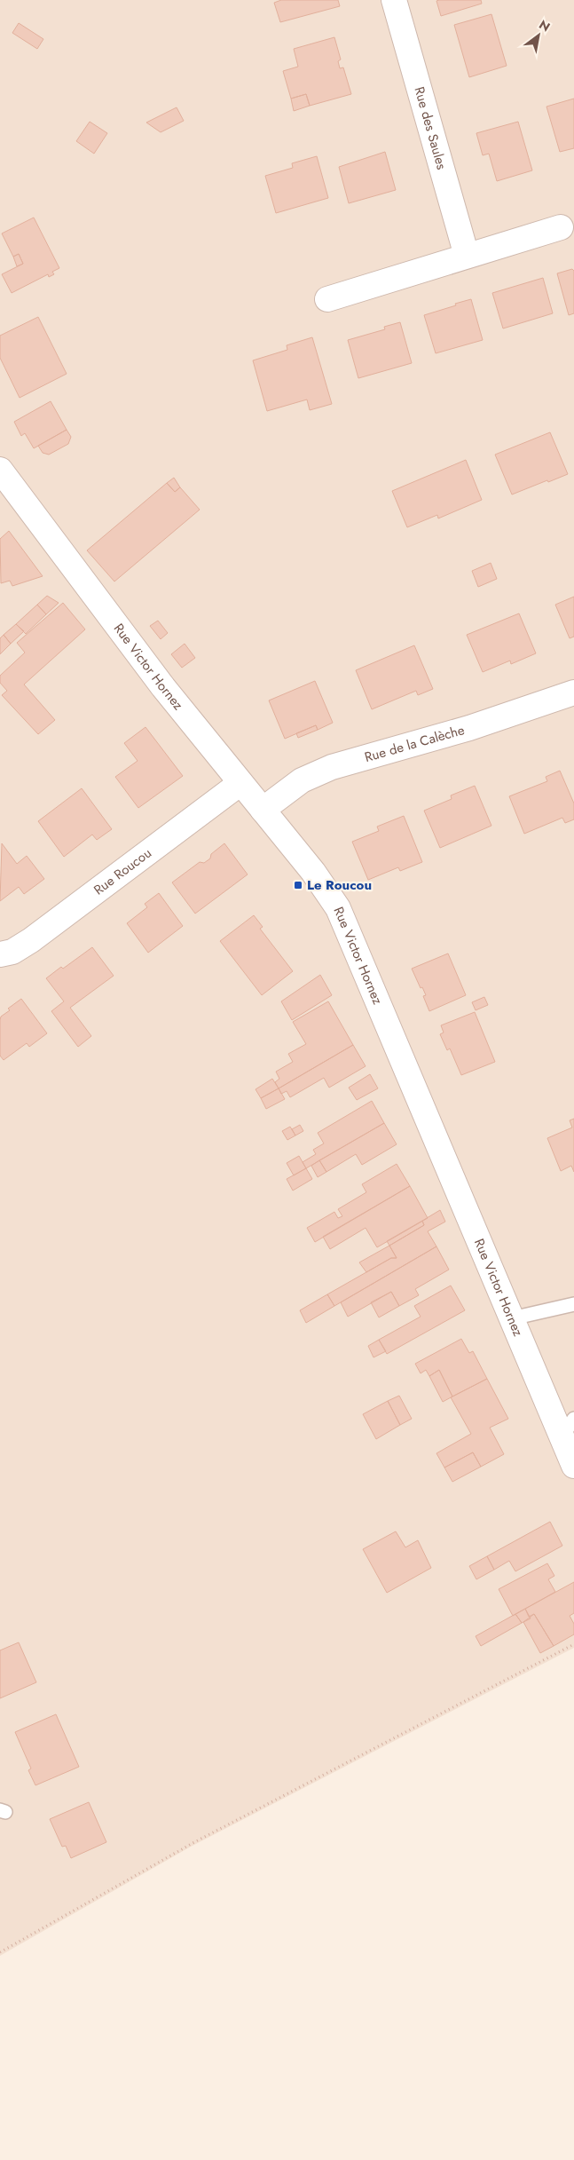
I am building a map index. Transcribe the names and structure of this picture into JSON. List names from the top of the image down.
{
  "streets": {
    "street": [
      "Rue des Saules",
      "Rue Victor Hornez",
      "Rue de la Calèche",
      "Rue Roucou"
    ]
  },
  "crossings": [
    ["Rue Victor Hornez", "Rue de la Calèche"],
    ["Rue Victor Hornez", "Rue Roucou"]
  ],
  "places": {
    "transit": ["Le Roucou"]
  },
  "north": "top right"
}
